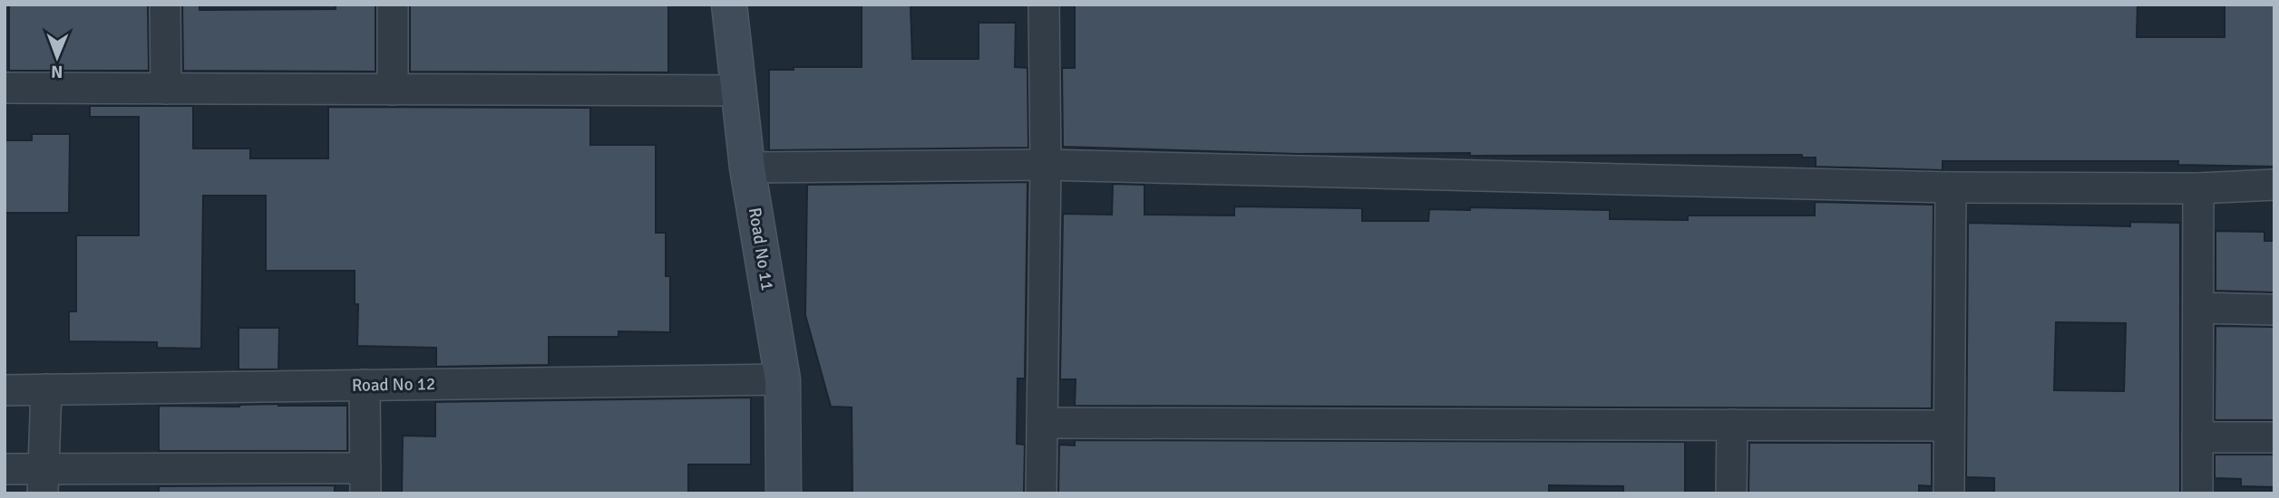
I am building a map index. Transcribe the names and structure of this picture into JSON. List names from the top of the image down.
{
  "streets": {
    "street": ["Road No 11", "Road No 12"]
  },
  "crossings": [
    ["Road No 11", "Road No 12"]
  ],
  "north": "bottom"
}
